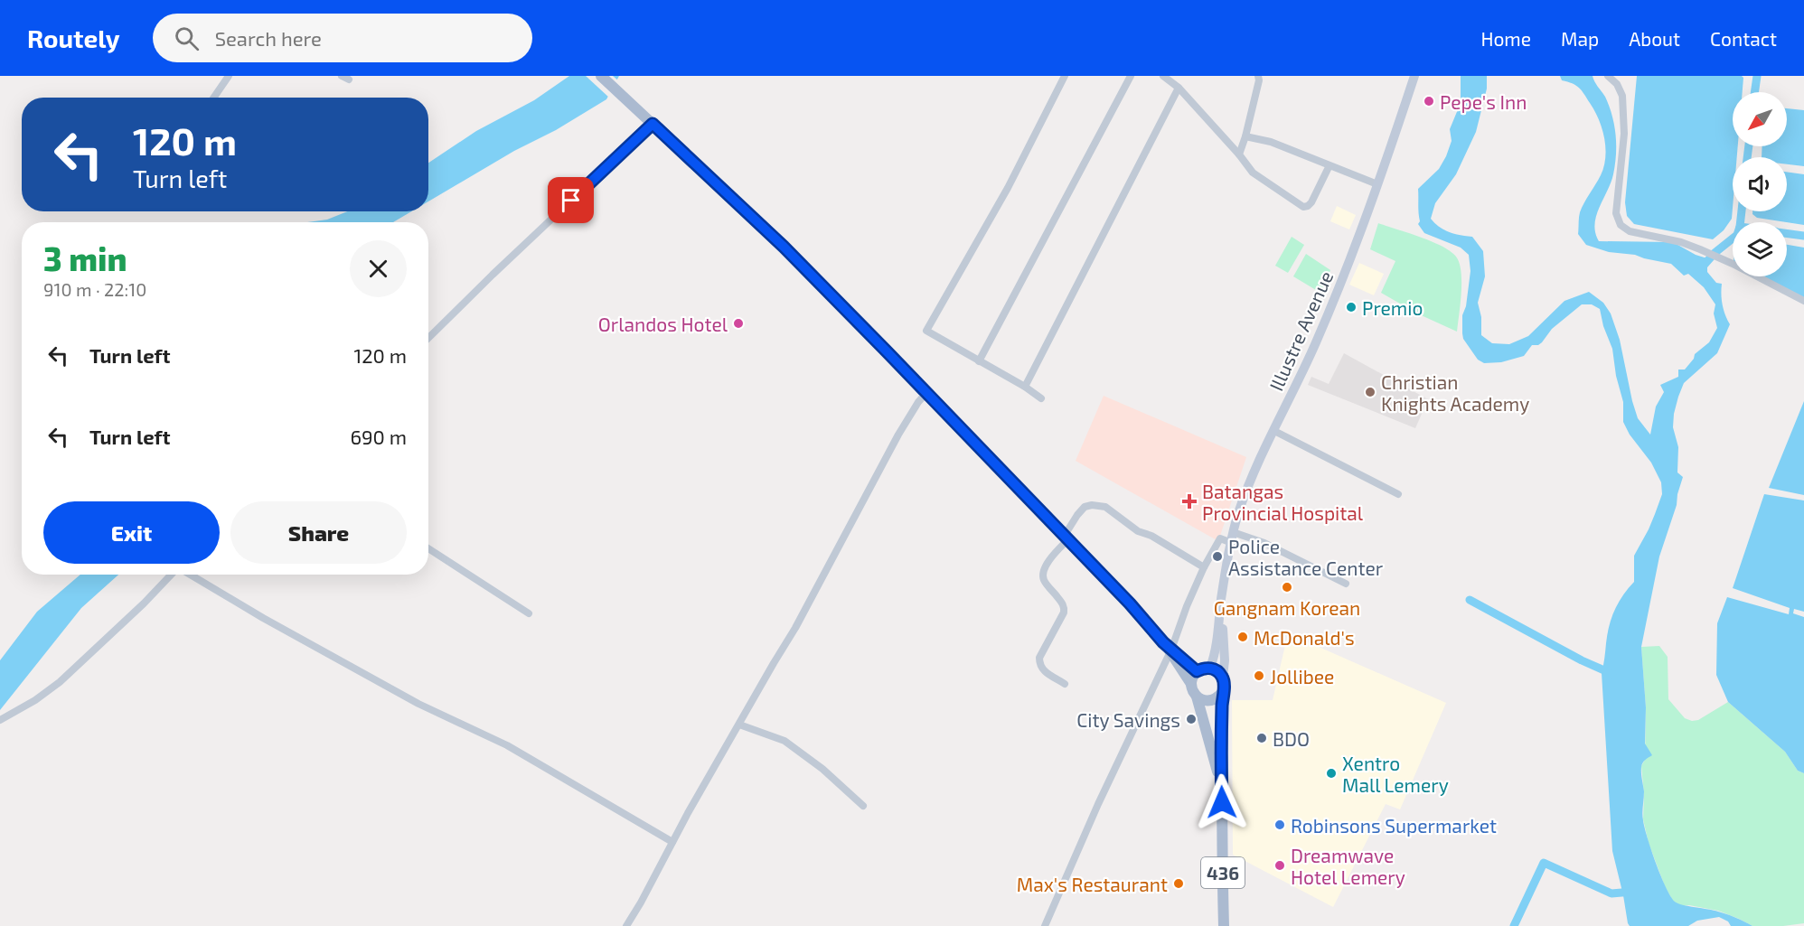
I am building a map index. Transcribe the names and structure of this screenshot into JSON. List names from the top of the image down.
{
  "streets": {
    "main road": ["Illustre Avenue", "436"]
  },
  "crossings": [
    ["Illustre Avenue", "436"]
  ],
  "places": {
    "other": [
      "Pepe's Inn",
      "Premio",
      "Orlandos Hotel",
      "Christian Knights Academy",
      "Police Assistance Center",
      "Gangnam Korean",
      "McDonald's",
      "Jollibee",
      "City Savings",
      "BDO",
      "Xentro Mall Lemery",
      "Robinsons Supermarket",
      "Dreamwave Hotel Lemery",
      "Max's Restaurant"
    ],
    "health": ["Batangas Provincial Hospital"]
  },
  "north": "bottom left",
  "page": {
    "header": "Routely",
    "search": "Search here",
    "nav": [
      "Home",
      "Map",
      "About",
      "Contact"
    ],
    "turn": ["120 m", "Turn left"],
    "heading": ["3 min", "910 m · 22:10"],
    "list": [
      {
        "name": "Turn left",
        "value": "120 m"
      },
      {
        "name": "Turn left",
        "value": "690 m"
      }
    ],
    "buttons": ["Exit", "Share"]
  }
}
